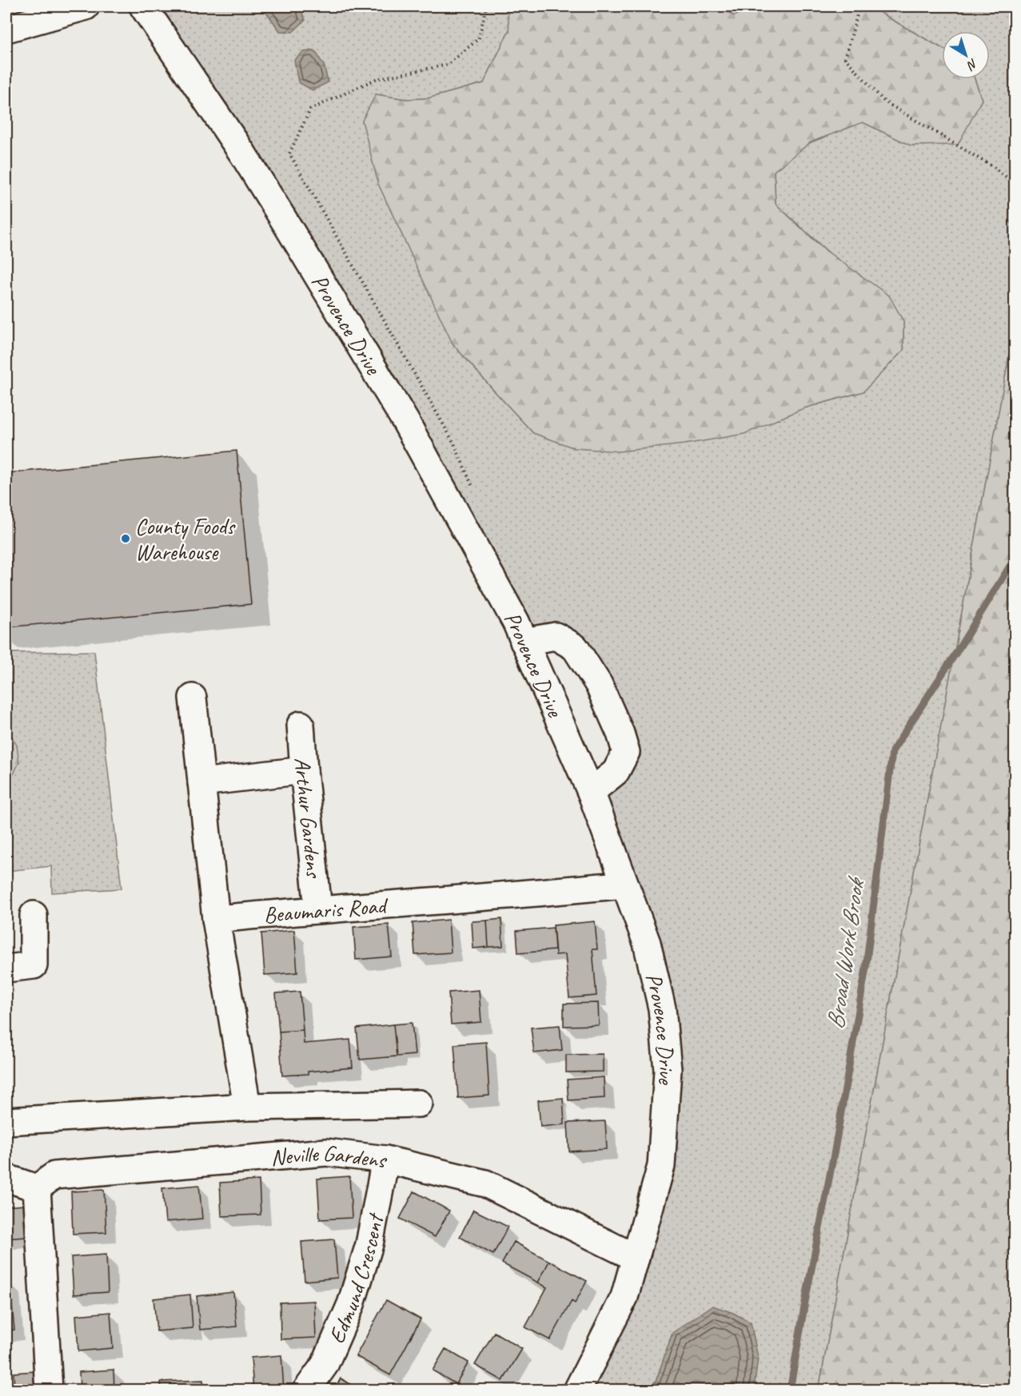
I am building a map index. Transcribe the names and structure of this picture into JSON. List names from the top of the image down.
{
  "streets": {
    "street": [
      "Provence Drive",
      "Arthur Gardens",
      "Beaumaris Road",
      "Neville Gardens",
      "Edmund Crescent"
    ]
  },
  "crossings": [
    ["Provence Drive", "Beaumaris Road"],
    ["Provence Drive", "Neville Gardens"],
    ["Arthur Gardens", "Beaumaris Road"],
    ["Neville Gardens", "Edmund Crescent"]
  ],
  "water": ["Broad Work Brook"],
  "places": ["County Foods Warehouse"],
  "north": "bottom right"
}
